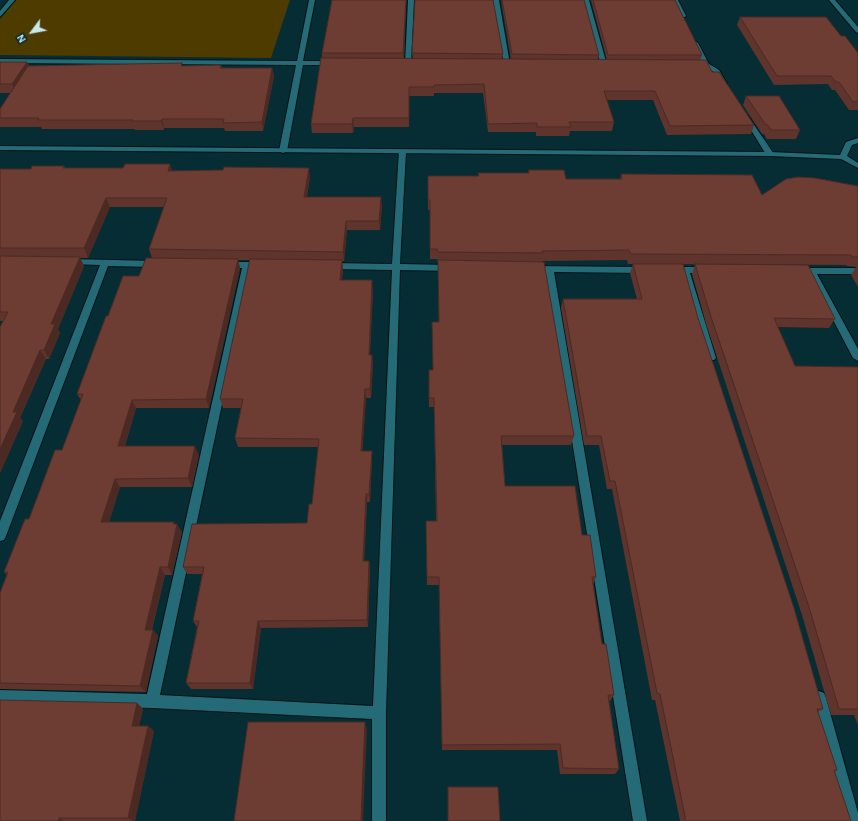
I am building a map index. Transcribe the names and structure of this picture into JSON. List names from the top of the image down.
{
  "north": "bottom left"
}
